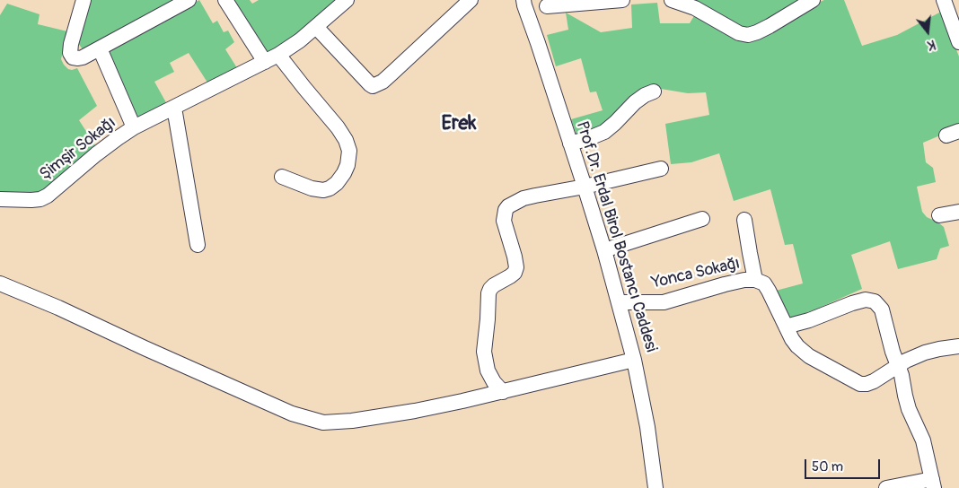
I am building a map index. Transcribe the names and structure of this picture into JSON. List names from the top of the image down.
{
  "streets": {
    "street": ["Şimşir Sokağı", "Prof.Dr. Erdal Birol Bostancı Caddesi", "Yonca Sokağı"]
  },
  "crossings": [
    ["Prof.Dr. Erdal Birol Bostancı Caddesi", "Yonca Sokağı"]
  ],
  "districts": ["Erek"],
  "scale_bar": "50 m",
  "north": "bottom"
}
